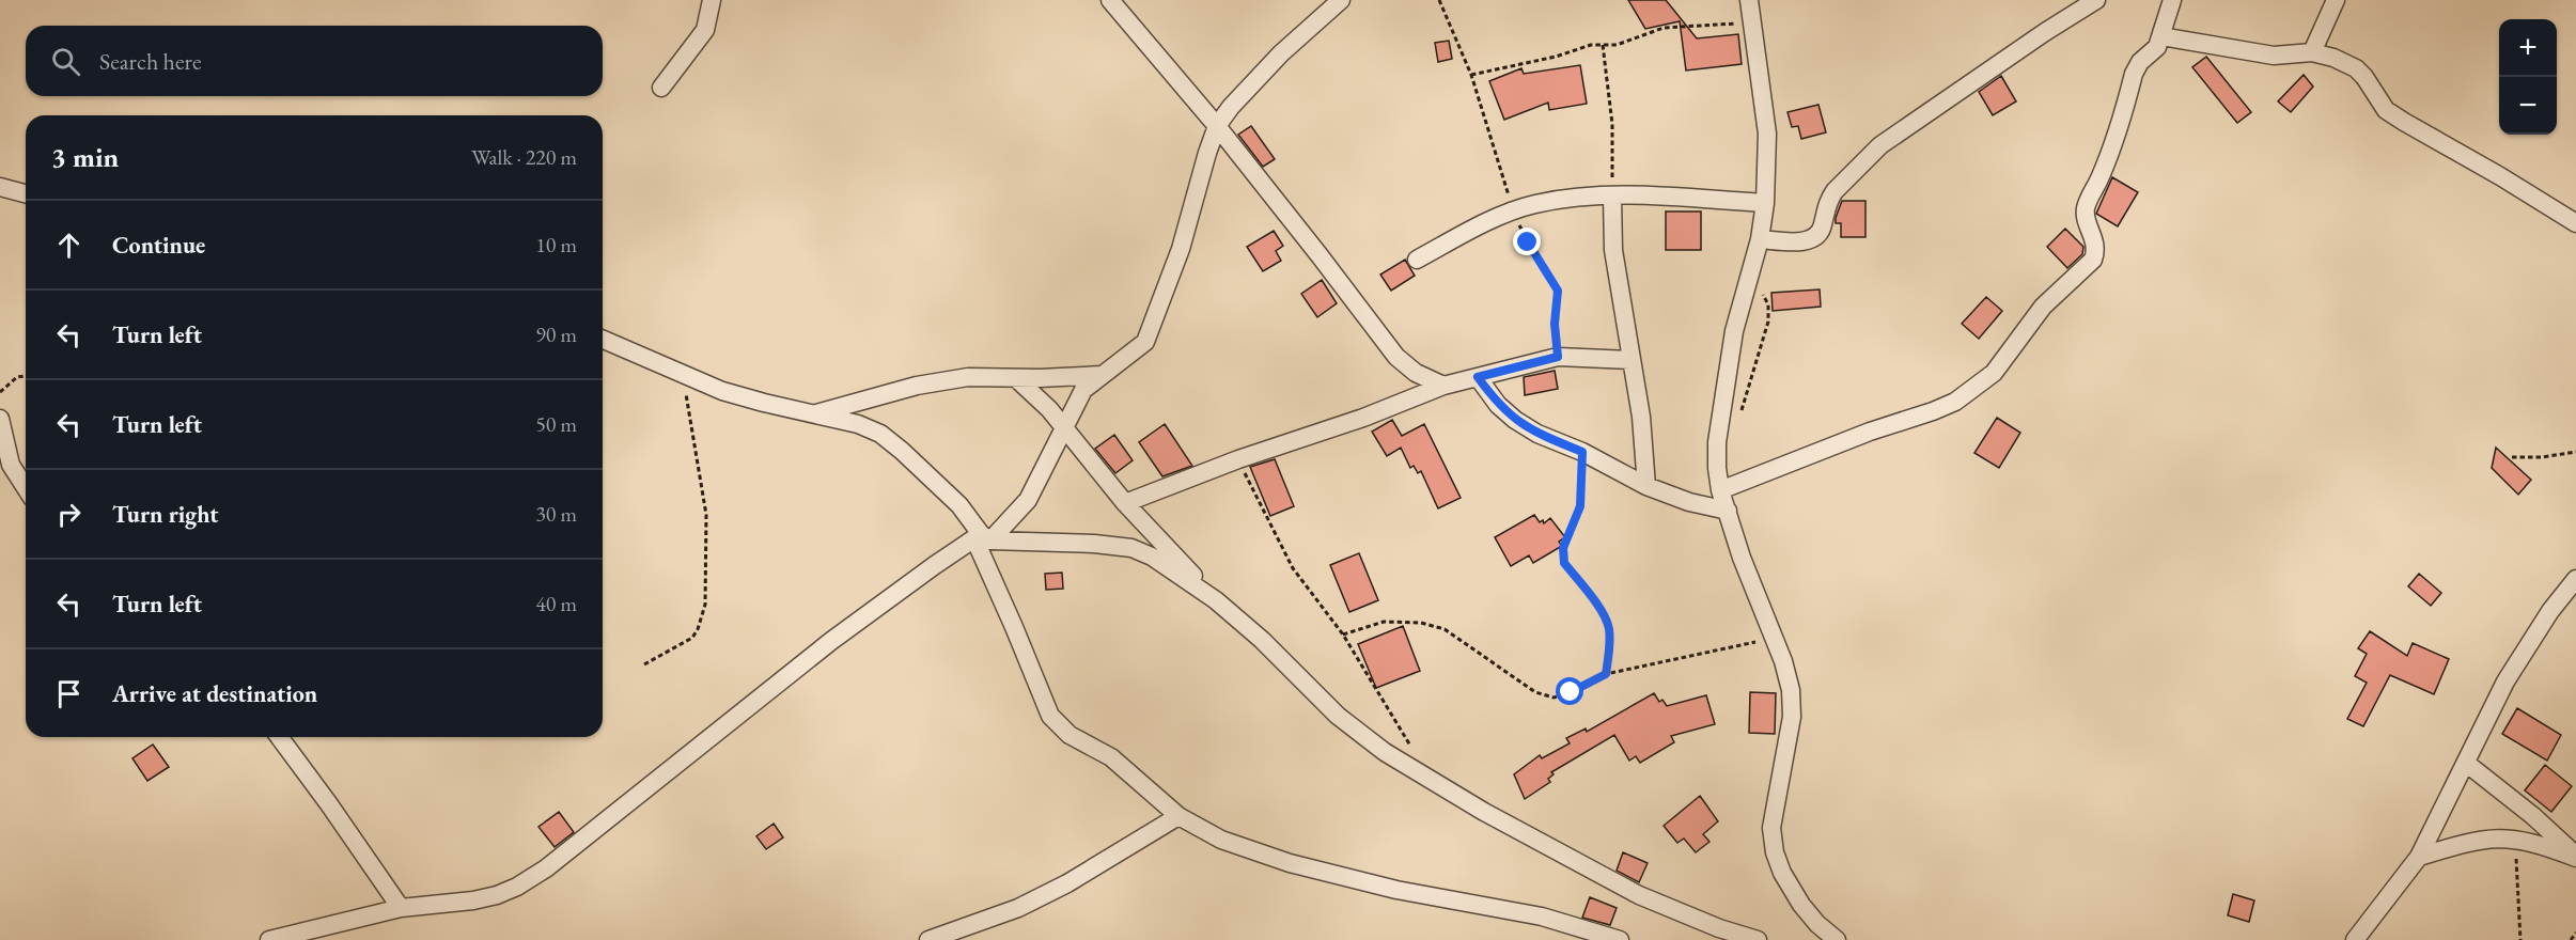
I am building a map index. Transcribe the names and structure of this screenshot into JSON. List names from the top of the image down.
{
  "page": {
    "map_buttons": ["+", "−"],
    "search": "Search here",
    "heading": ["3 min", "Walk · 220 m"],
    "list": [
      ["Continue", "10 m"],
      ["Turn left", "90 m"],
      ["Turn left", "50 m"],
      ["Turn right", "30 m"],
      ["Turn left", "40 m"],
      "Arrive at destination"
    ]
  }
}
